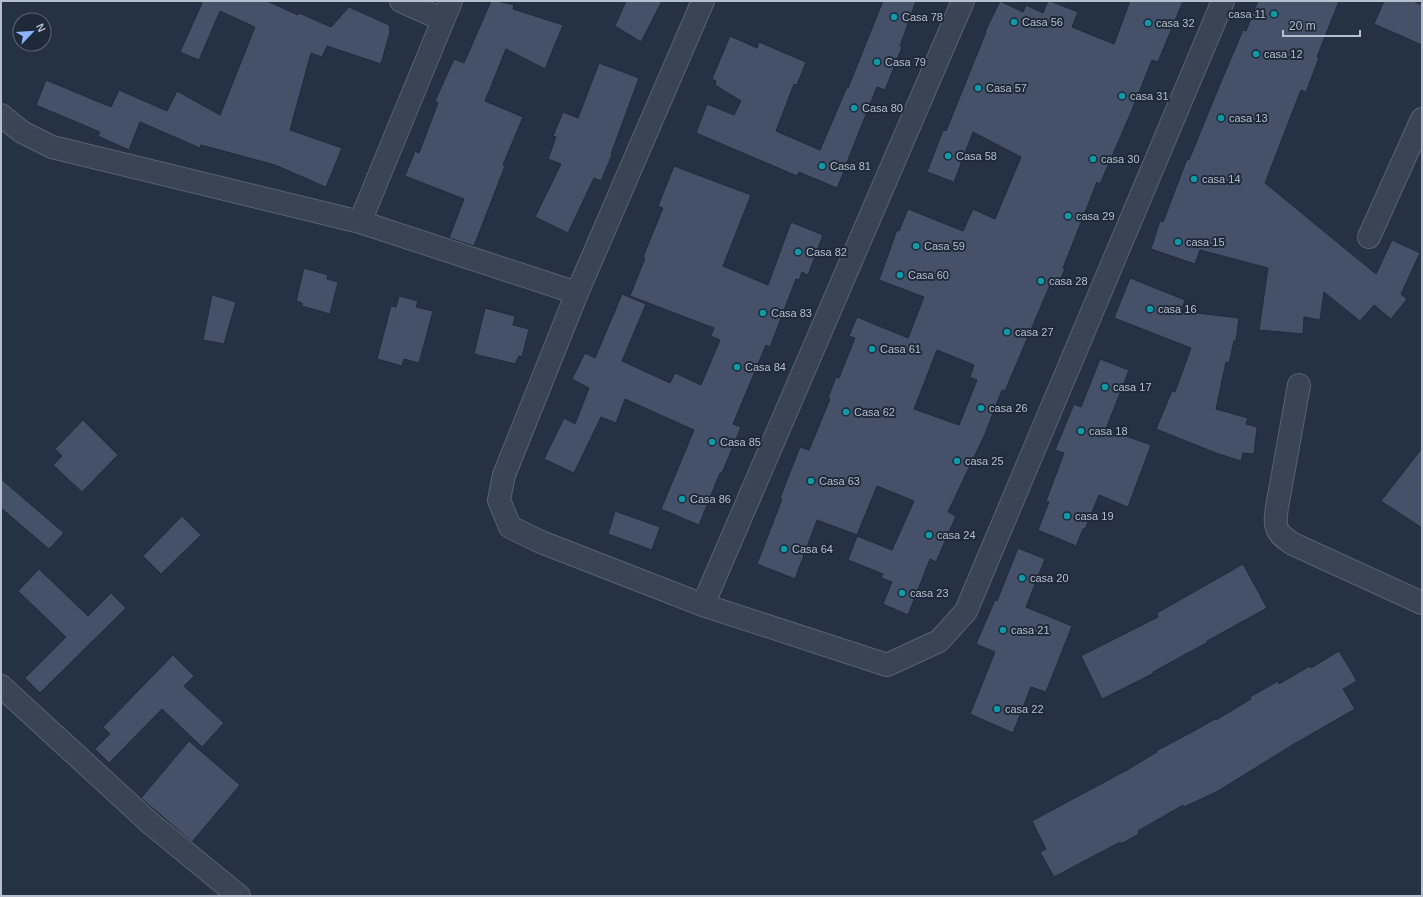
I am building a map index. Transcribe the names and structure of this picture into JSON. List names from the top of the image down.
{
  "places": [
    "casa 11",
    "Casa 78",
    "Casa 56",
    "casa 32",
    "casa 12",
    "Casa 79",
    "Casa 57",
    "casa 31",
    "Casa 80",
    "casa 13",
    "Casa 58",
    "casa 30",
    "Casa 81",
    "casa 14",
    "casa 29",
    "casa 15",
    "Casa 59",
    "Casa 82",
    "Casa 60",
    "casa 28",
    "casa 16",
    "Casa 83",
    "casa 27",
    "Casa 61",
    "Casa 84",
    "casa 17",
    "casa 26",
    "Casa 62",
    "casa 18",
    "Casa 85",
    "casa 25",
    "Casa 63",
    "Casa 86",
    "casa 19",
    "casa 24",
    "Casa 64",
    "casa 20",
    "casa 23",
    "casa 21",
    "casa 22"
  ],
  "scale_bar": "20 m",
  "north": "top right"
}
